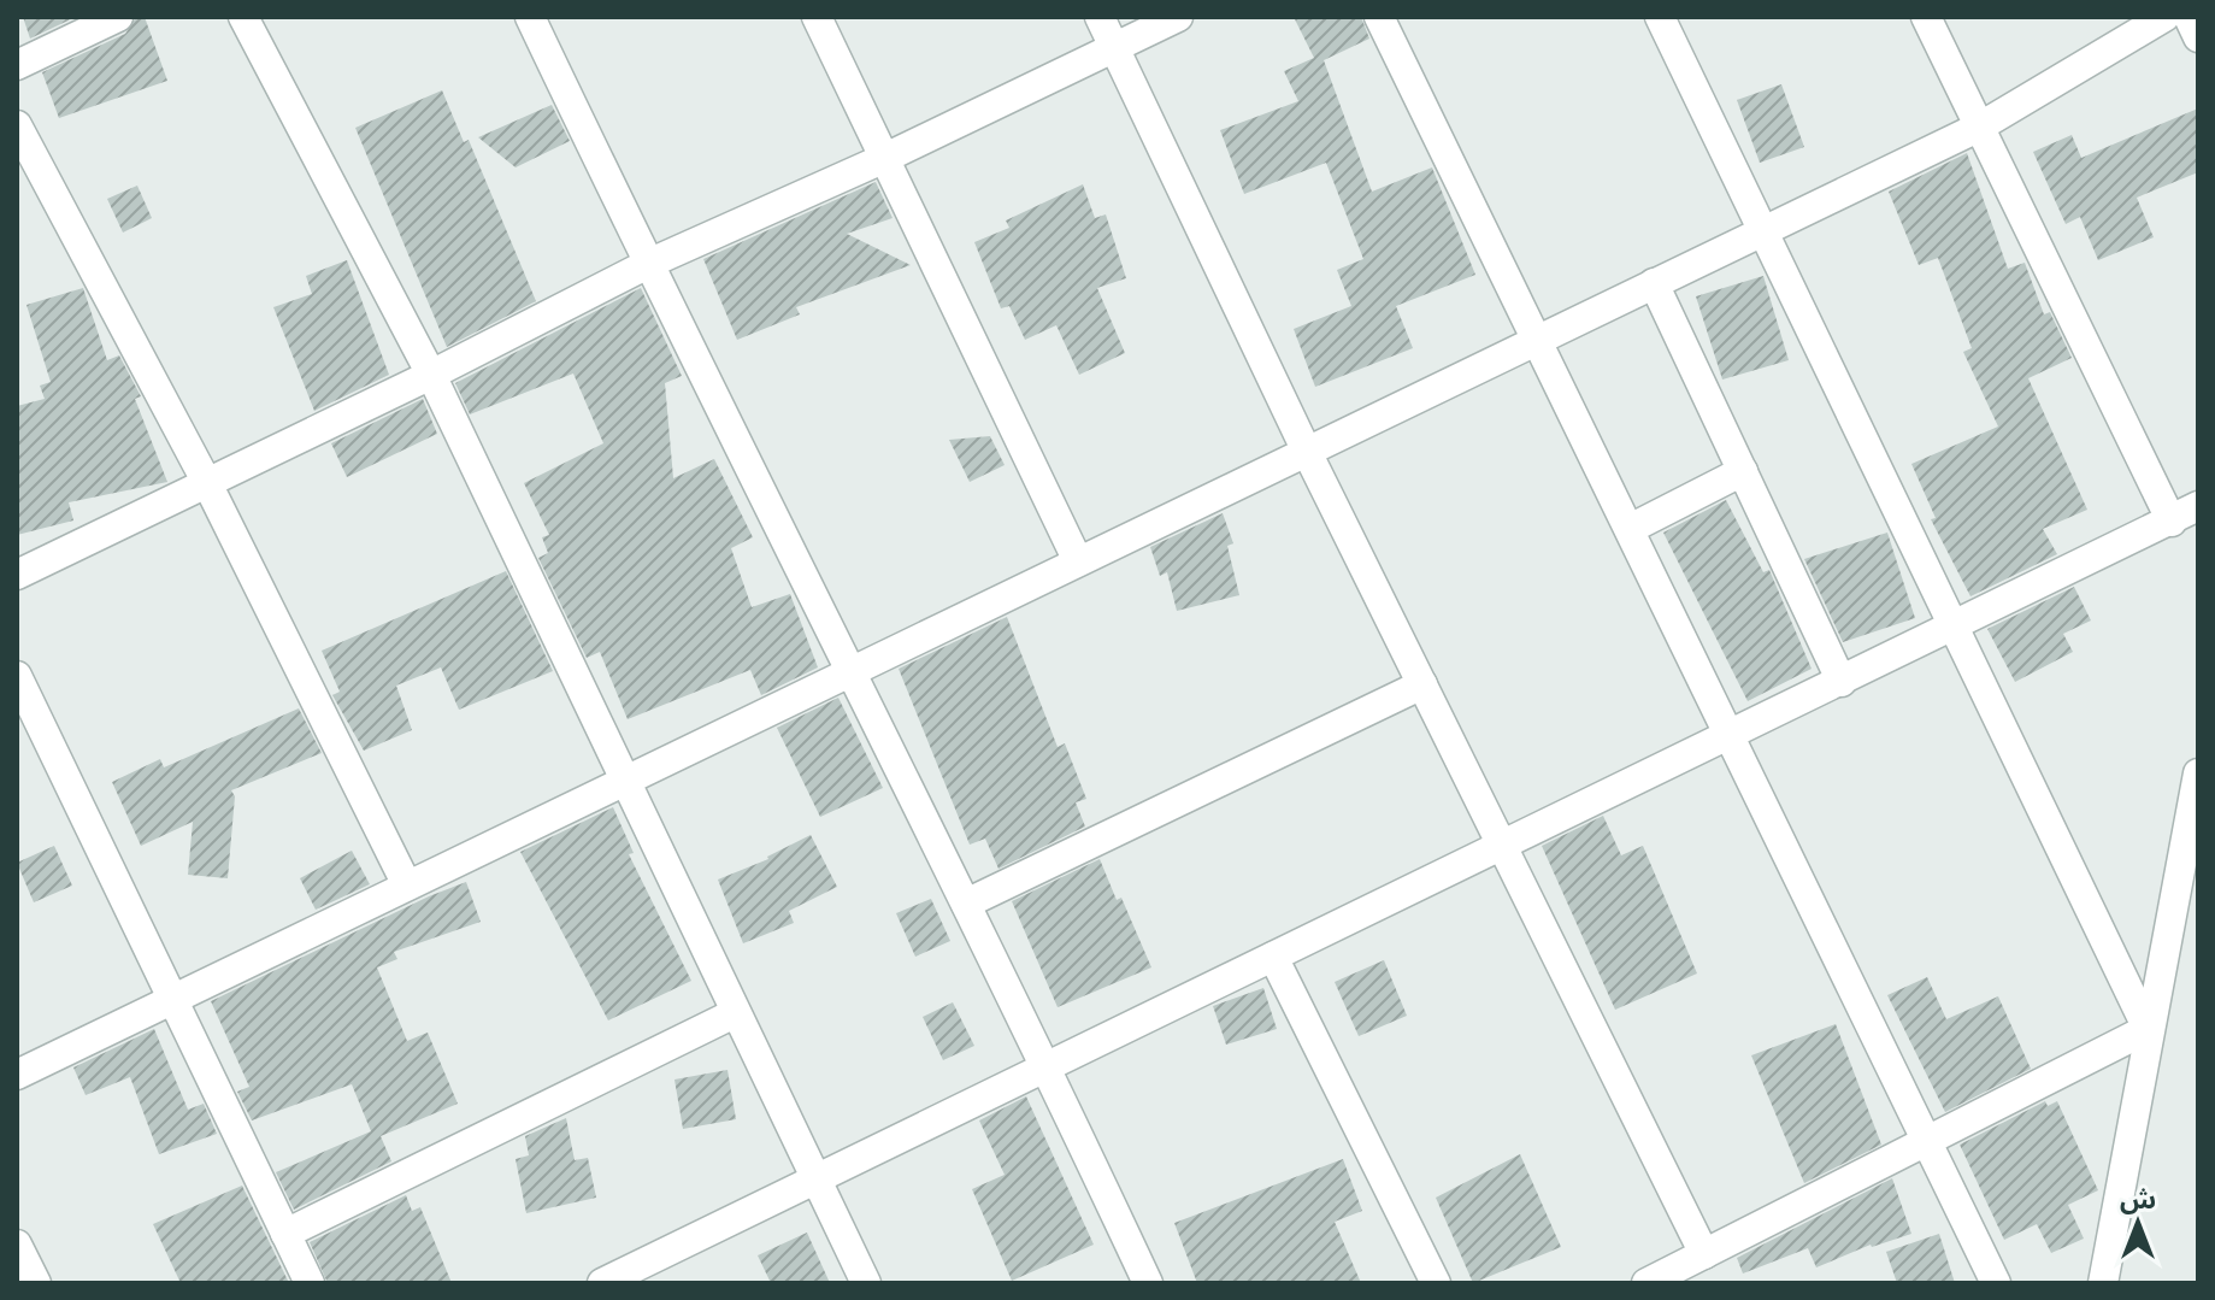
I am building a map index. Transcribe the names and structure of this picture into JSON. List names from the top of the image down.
{
  "north": "top"
}
